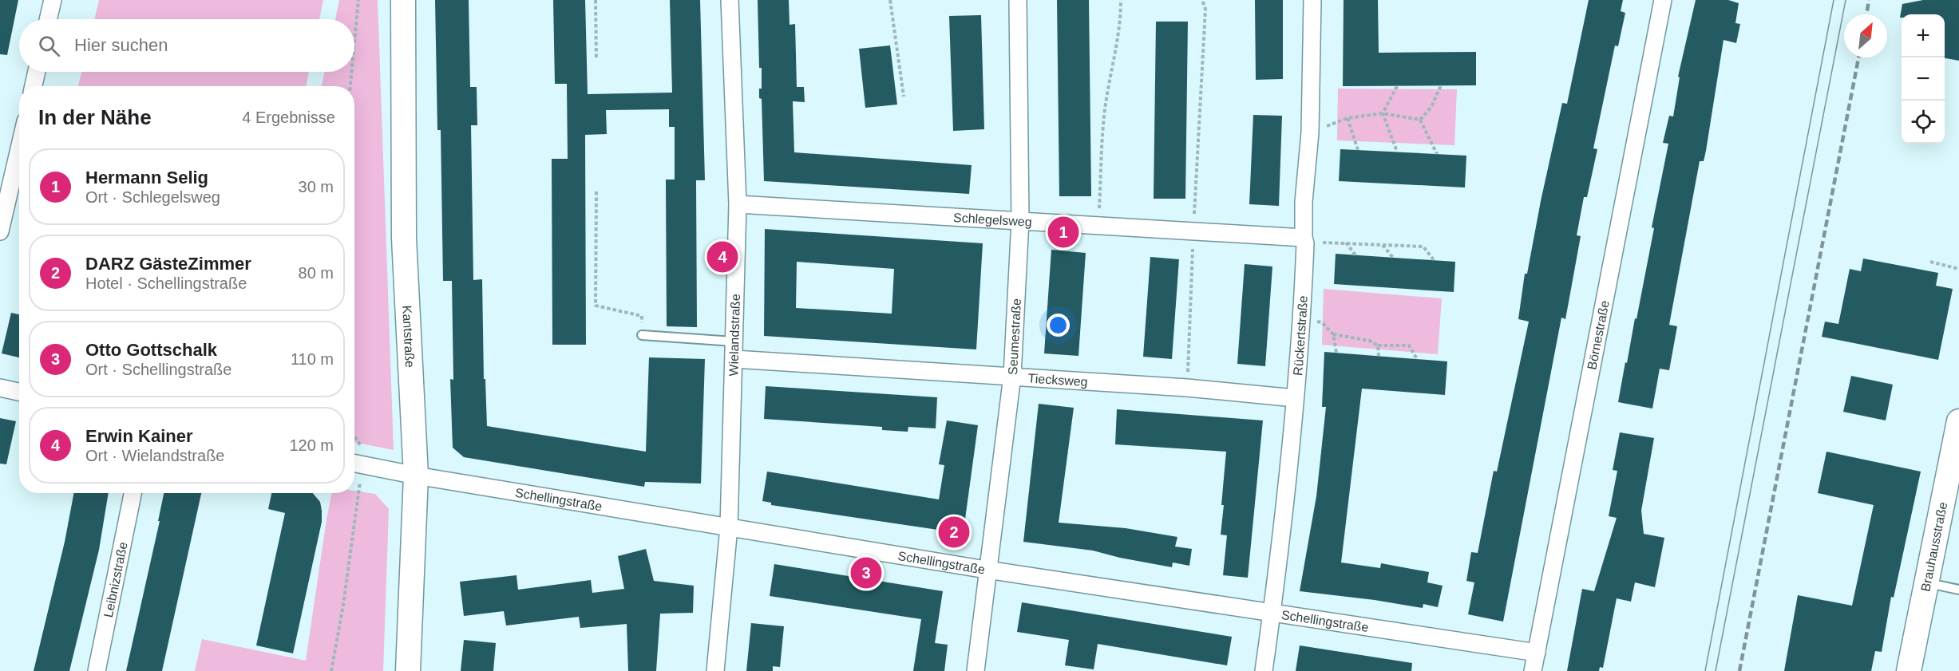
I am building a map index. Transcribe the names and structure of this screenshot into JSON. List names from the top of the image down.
{
  "streets": {
    "street": [
      "Schlegelsweg",
      "Kantstraße",
      "Wielandstraße",
      "Rückertstraße",
      "Börnestraße",
      "Seumestraße",
      "Tiecksweg",
      "Schellingstraße",
      "Brauhausstraße",
      "Leibnizstraße"
    ]
  },
  "crossings": [
    ["Schlegelsweg", "Wielandstraße"],
    ["Schlegelsweg", "Rückertstraße"],
    ["Schlegelsweg", "Seumestraße"],
    ["Kantstraße", "Schellingstraße"],
    ["Wielandstraße", "Tiecksweg"],
    ["Wielandstraße", "Schellingstraße"],
    ["Rückertstraße", "Tiecksweg"],
    ["Rückertstraße", "Schellingstraße"],
    ["Börnestraße", "Schellingstraße"],
    ["Seumestraße", "Tiecksweg"],
    ["Seumestraße", "Schellingstraße"]
  ],
  "north": "top right",
  "page": {
    "map_buttons": ["+", "−"],
    "search": "Hier suchen",
    "heading": ["In der Nähe", "4 Ergebnisse"],
    "list": [
      {
        "mark": "1",
        "name": "Hermann Selig",
        "note": "Ort · Schlegelsweg",
        "value": "30 m"
      },
      {
        "mark": "2",
        "name": "DARZ GästeZimmer",
        "note": "Hotel · Schellingstraße",
        "value": "80 m"
      },
      {
        "mark": "3",
        "name": "Otto Gottschalk",
        "note": "Ort · Schellingstraße",
        "value": "110 m"
      },
      {
        "mark": "4",
        "name": "Erwin Kainer",
        "note": "Ort · Wielandstraße",
        "value": "120 m"
      }
    ],
    "pins": [
      "1",
      "4",
      "2",
      "3"
    ]
  }
}
